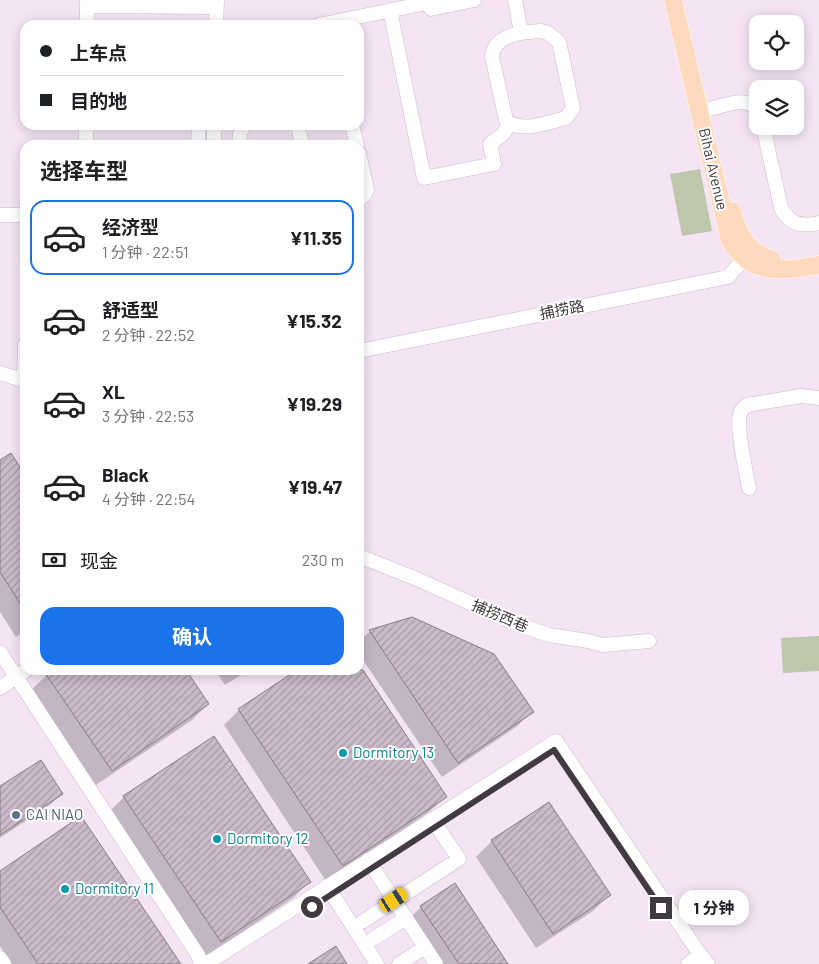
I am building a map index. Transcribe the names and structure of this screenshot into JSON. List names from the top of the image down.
{
  "streets": {
    "main road": ["Bihai Avenue"],
    "street": ["捕捞路", "捕捞西巷"]
  },
  "crossings": [
    ["Bihai Avenue", "捕捞路"]
  ],
  "places": [
    "Dormitory 13",
    "CAI NIAO",
    "Dormitory 12",
    "Dormitory 11"
  ],
  "page": {
    "banner": ["上车点", "目的地"],
    "heading": "选择车型",
    "list": [
      {
        "name": "经济型",
        "note": "1 分钟 · 22:51",
        "value": "¥11.35"
      },
      {
        "name": "舒适型",
        "note": "2 分钟 · 22:52",
        "value": "¥15.32"
      },
      {
        "name": "XL",
        "note": "3 分钟 · 22:53",
        "value": "¥19.29"
      },
      {
        "name": "Black",
        "note": "4 分钟 · 22:54",
        "value": "¥19.47"
      }
    ],
    "pay": ["现金", "230 m"],
    "buttons": "确认",
    "bubble": "1 分钟"
  }
}
